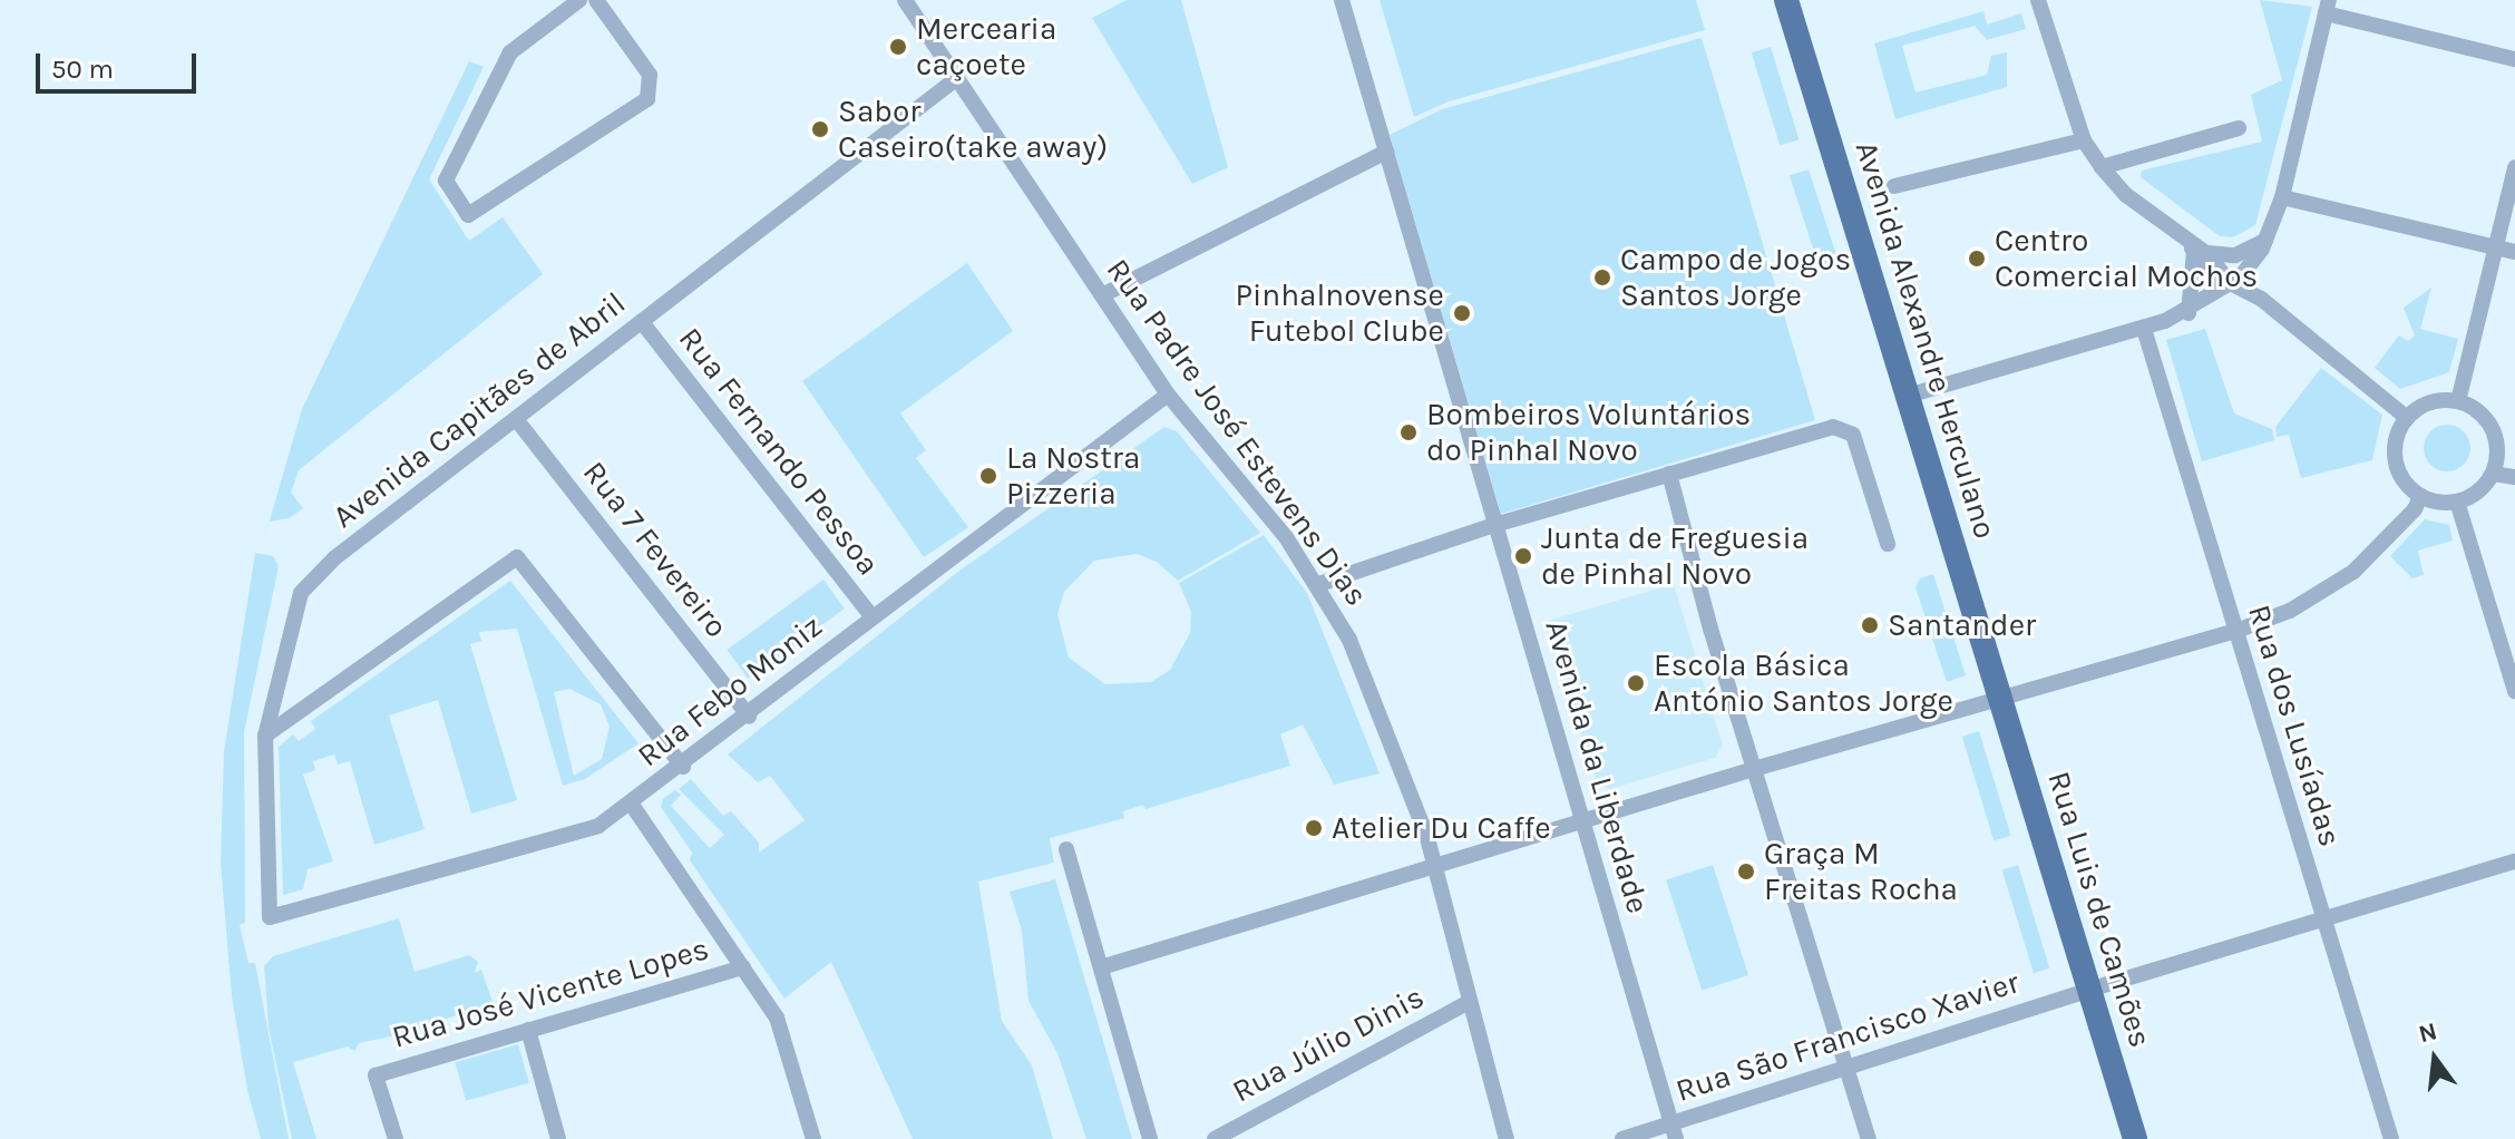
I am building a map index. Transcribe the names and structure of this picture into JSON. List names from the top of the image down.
{
  "streets": {
    "main road": ["Avenida Alexandre Herculano", "Rua Luis de Camões"],
    "street": [
      "Avenida Capitães de Abril",
      "Rua Padre José Estevens Dias",
      "Rua Fernando Pessoa",
      "Rua 7 Fevereiro",
      "Rua Febo Moniz",
      "Rua dos Lusíadas",
      "Avenida da Liberdade",
      "Rua José Vicente Lopes",
      "Rua São Francisco Xavier",
      "Rua Júlio Dinis"
    ]
  },
  "crossings": [
    ["Avenida Alexandre Herculano", "Rua Luis de Camões"],
    ["Avenida Capitães de Abril", "Rua Padre José Estevens Dias"],
    ["Avenida Capitães de Abril", "Rua Fernando Pessoa"],
    ["Avenida Capitães de Abril", "Rua 7 Fevereiro"],
    ["Avenida Capitães de Abril", "Rua Febo Moniz"],
    ["Rua Padre José Estevens Dias", "Rua Febo Moniz"],
    ["Rua Padre José Estevens Dias", "Rua Júlio Dinis"],
    ["Rua Fernando Pessoa", "Rua Febo Moniz"],
    ["Rua 7 Fevereiro", "Rua Febo Moniz"],
    ["Rua dos Lusíadas", "Rua São Francisco Xavier"],
    ["Avenida da Liberdade", "Rua São Francisco Xavier"],
    ["Rua Luis de Camões", "Rua São Francisco Xavier"]
  ],
  "places": [
    "Mercearia caçoete",
    "Sabor Caseiro(take away)",
    "Centro Comercial Mochos",
    "Campo de Jogos Santos Jorge",
    "Pinhalnovense Futebol Clube",
    "Bombeiros Voluntários do Pinhal Novo",
    "La Nostra Pizzeria",
    "Junta de Freguesia de Pinhal Novo",
    "Santander",
    "Escola Básica António Santos Jorge",
    "Atelier Du Caffe",
    "Graça M Freitas Rocha"
  ],
  "scale_bar": "50 m",
  "north": "top"
}
